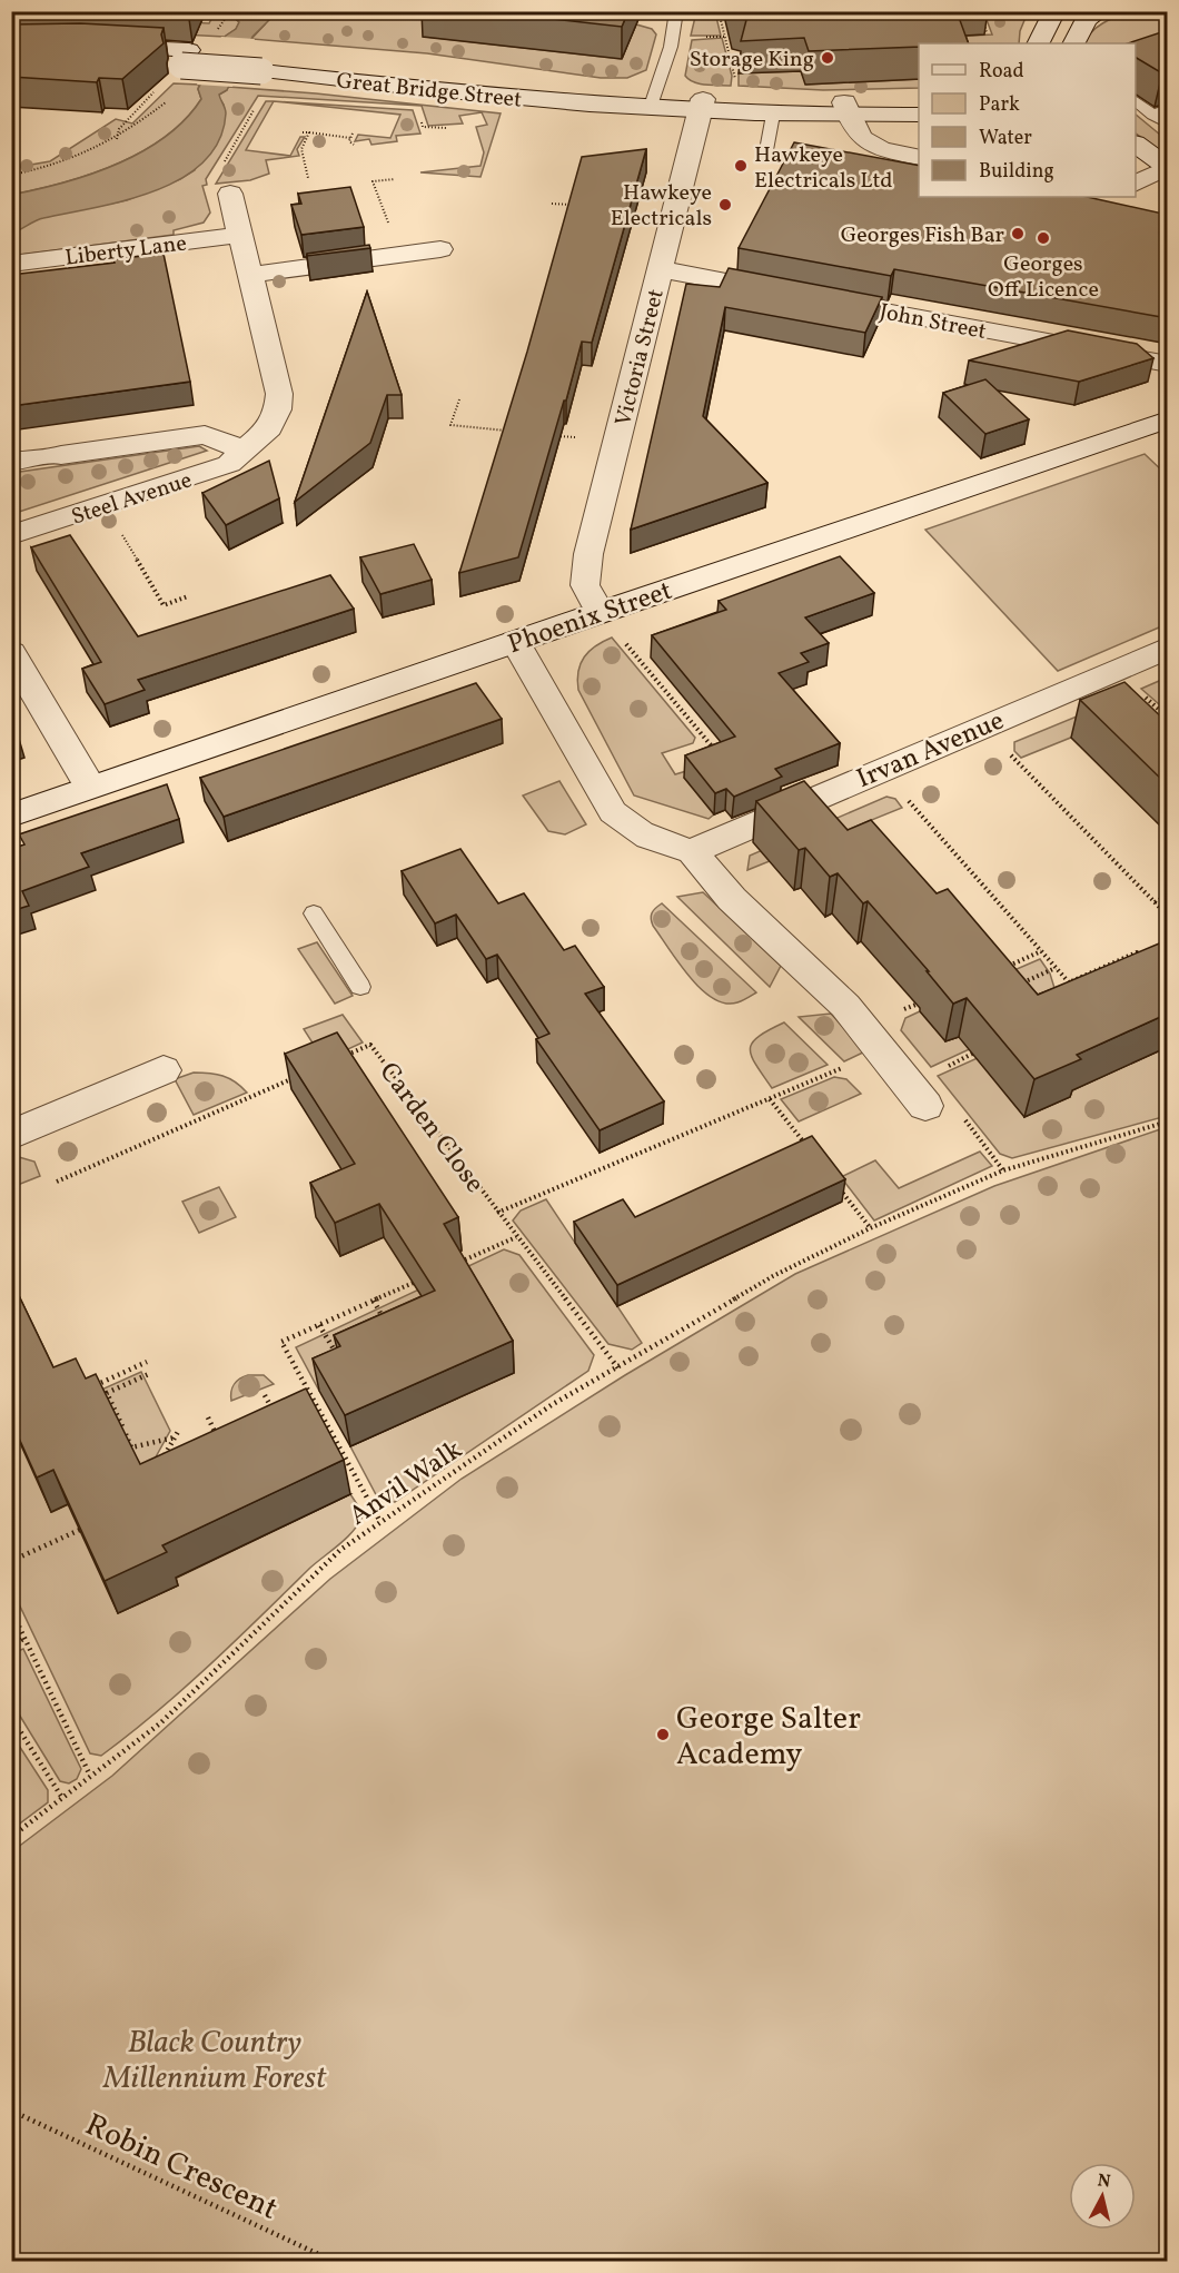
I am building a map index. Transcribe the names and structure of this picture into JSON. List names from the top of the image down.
{
  "streets": {
    "street": [
      "Great Bridge Street",
      "Liberty Lane",
      "John Street",
      "Victoria Street",
      "Steel Avenue",
      "Phoenix Street",
      "Irvan Avenue"
    ],
    "path": ["Carden Close", "Anvil Walk", "Robin Crescent"]
  },
  "crossings": [
    ["Great Bridge Street", "Victoria Street"],
    ["Liberty Lane", "Steel Avenue"],
    ["John Street", "Victoria Street"],
    ["Victoria Street", "Phoenix Street"],
    ["Carden Close", "Anvil Walk"]
  ],
  "parks": ["Black Country Millennium Forest"],
  "places": [
    "Storage King",
    "Hawkeye Electricals Ltd",
    "Hawkeye Electricals",
    "Georges Fish Bar",
    "Georges Off Licence",
    "George Salter Academy"
  ],
  "legend": [
    "Road",
    "Park",
    "Water",
    "Building"
  ],
  "north": "top"
}
